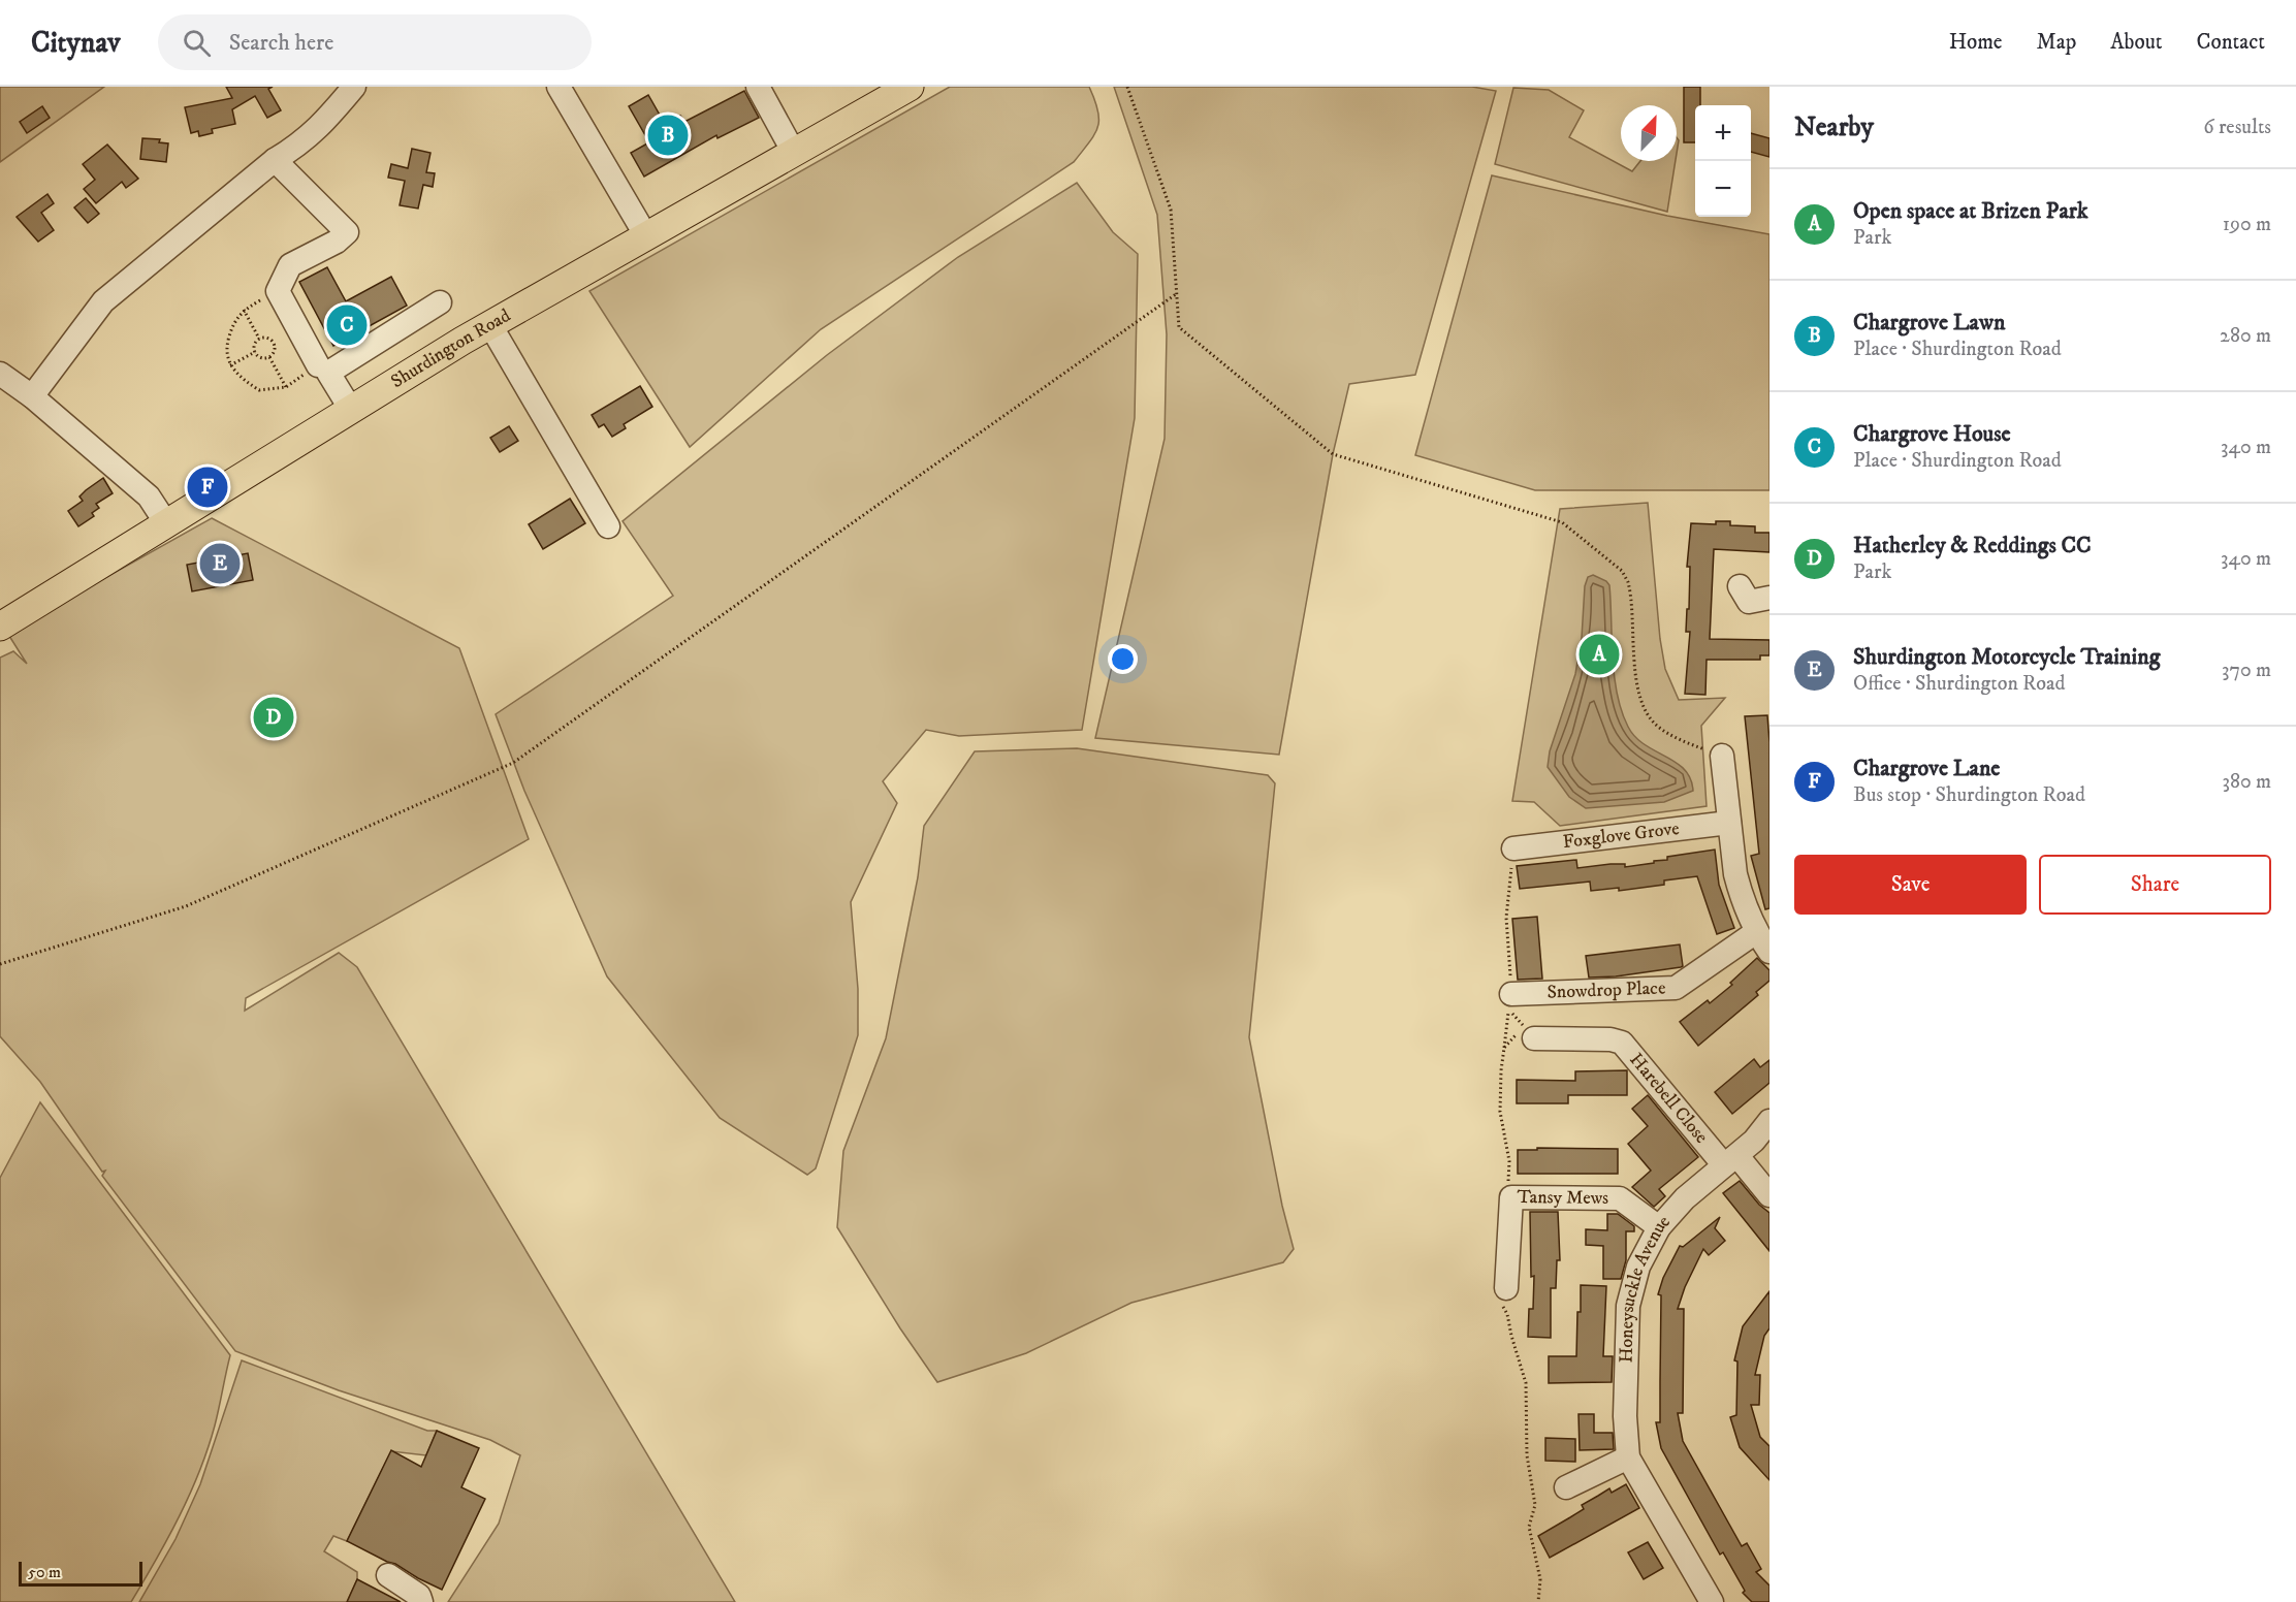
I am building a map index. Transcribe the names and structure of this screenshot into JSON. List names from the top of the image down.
{
  "streets": {
    "main road": ["Shurdington Road"],
    "street": [
      "Foxglove Grove",
      "Snowdrop Place",
      "Harebell Close",
      "Tansy Mews",
      "Honeysuckle Avenue"
    ]
  },
  "crossings": [
    ["Harebell Close", "Honeysuckle Avenue"],
    ["Tansy Mews", "Honeysuckle Avenue"]
  ],
  "scale_bar": "50 m",
  "north": "top right",
  "page": {
    "header": "Citynav",
    "search": "Search here",
    "nav": [
      "Home",
      "Map",
      "About",
      "Contact"
    ],
    "heading": ["Nearby", "6 results"],
    "map_buttons": ["+", "−"],
    "pins": [
      "B",
      "C",
      "F",
      "E",
      "A",
      "D"
    ],
    "list": [
      {
        "mark": "A",
        "name": "Open space at Brizen Park",
        "note": "Park",
        "value": "190 m"
      },
      {
        "mark": "B",
        "name": "Chargrove Lawn",
        "note": "Place · Shurdington Road",
        "value": "280 m"
      },
      {
        "mark": "C",
        "name": "Chargrove House",
        "note": "Place · Shurdington Road",
        "value": "340 m"
      },
      {
        "mark": "D",
        "name": "Hatherley & Reddings CC",
        "note": "Park",
        "value": "340 m"
      },
      {
        "mark": "E",
        "name": "Shurdington Motorcycle Training",
        "note": "Office · Shurdington Road",
        "value": "370 m"
      },
      {
        "mark": "F",
        "name": "Chargrove Lane",
        "note": "Bus stop · Shurdington Road",
        "value": "380 m"
      }
    ],
    "buttons": ["Save", "Share"],
    "scale": "50 m"
  }
}
